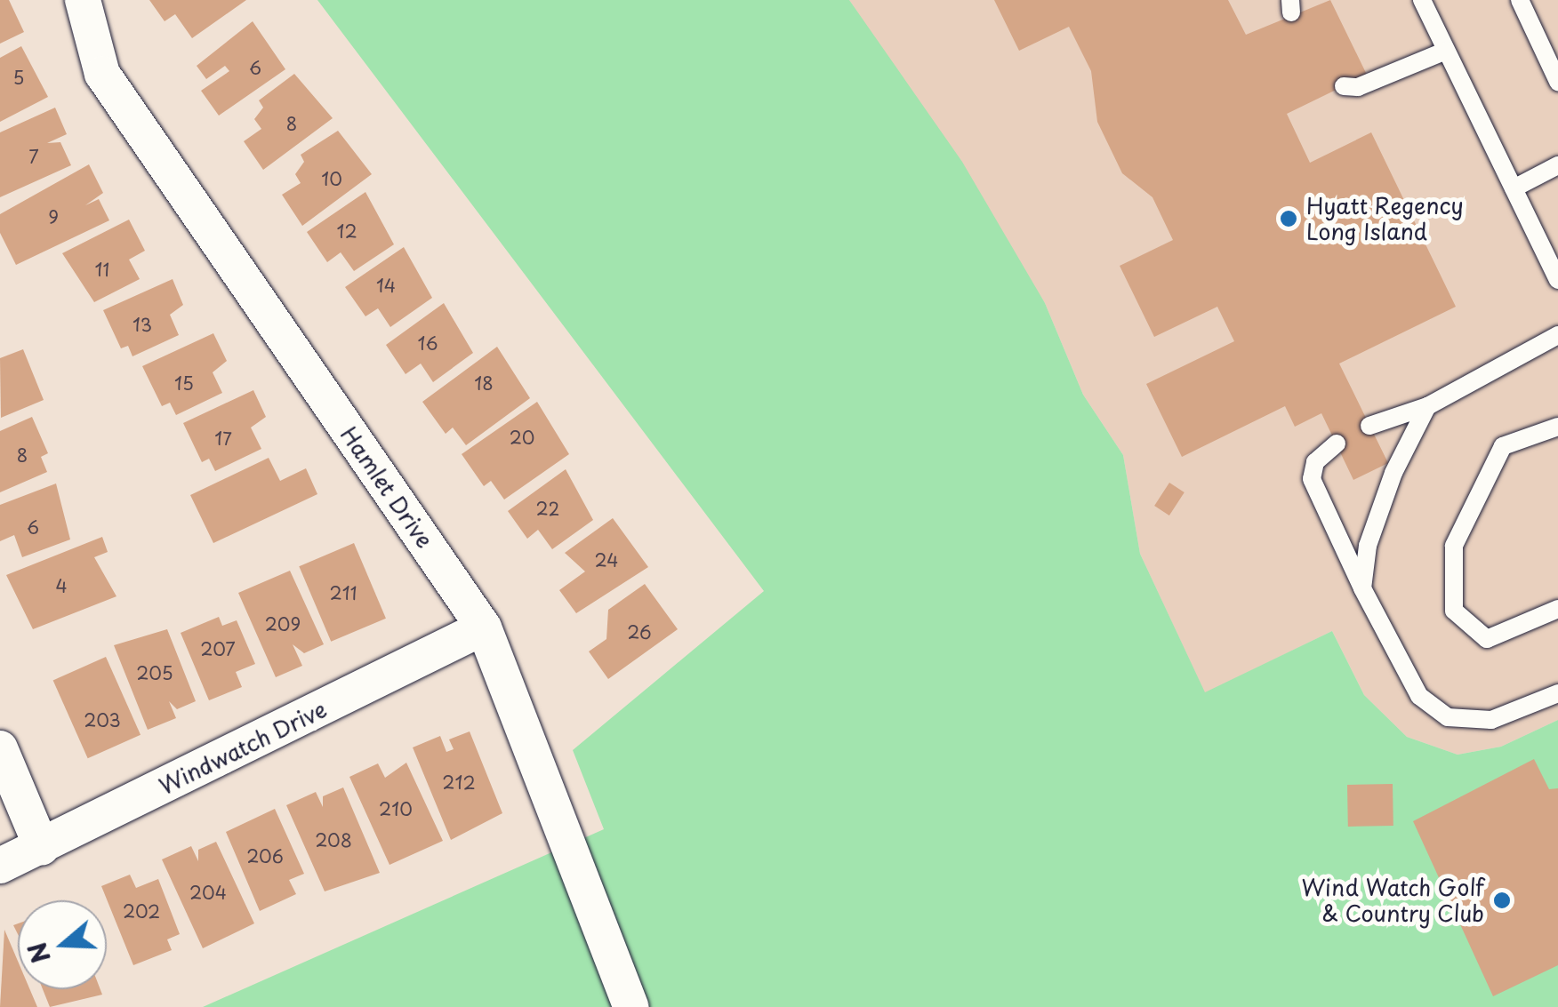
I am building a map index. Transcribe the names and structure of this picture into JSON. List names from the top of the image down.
{
  "streets": {
    "street": ["Hamlet Drive", "Windwatch Drive"]
  },
  "crossings": [
    ["Hamlet Drive", "Windwatch Drive"]
  ],
  "places": ["Hyatt Regency Long Island", "Wind Watch Golf & Country Club"],
  "house_numbers": [
    "6",
    "5",
    "8",
    "7",
    "10",
    "9",
    "12",
    "11",
    "14",
    "13",
    "16",
    "15",
    "18",
    "20",
    "17",
    "8",
    "22",
    "6",
    "24",
    "4",
    "211",
    "209",
    "26",
    "207",
    "205",
    "203",
    "212",
    "210",
    "208",
    "206",
    "204",
    "202"
  ],
  "north": "left"
}
